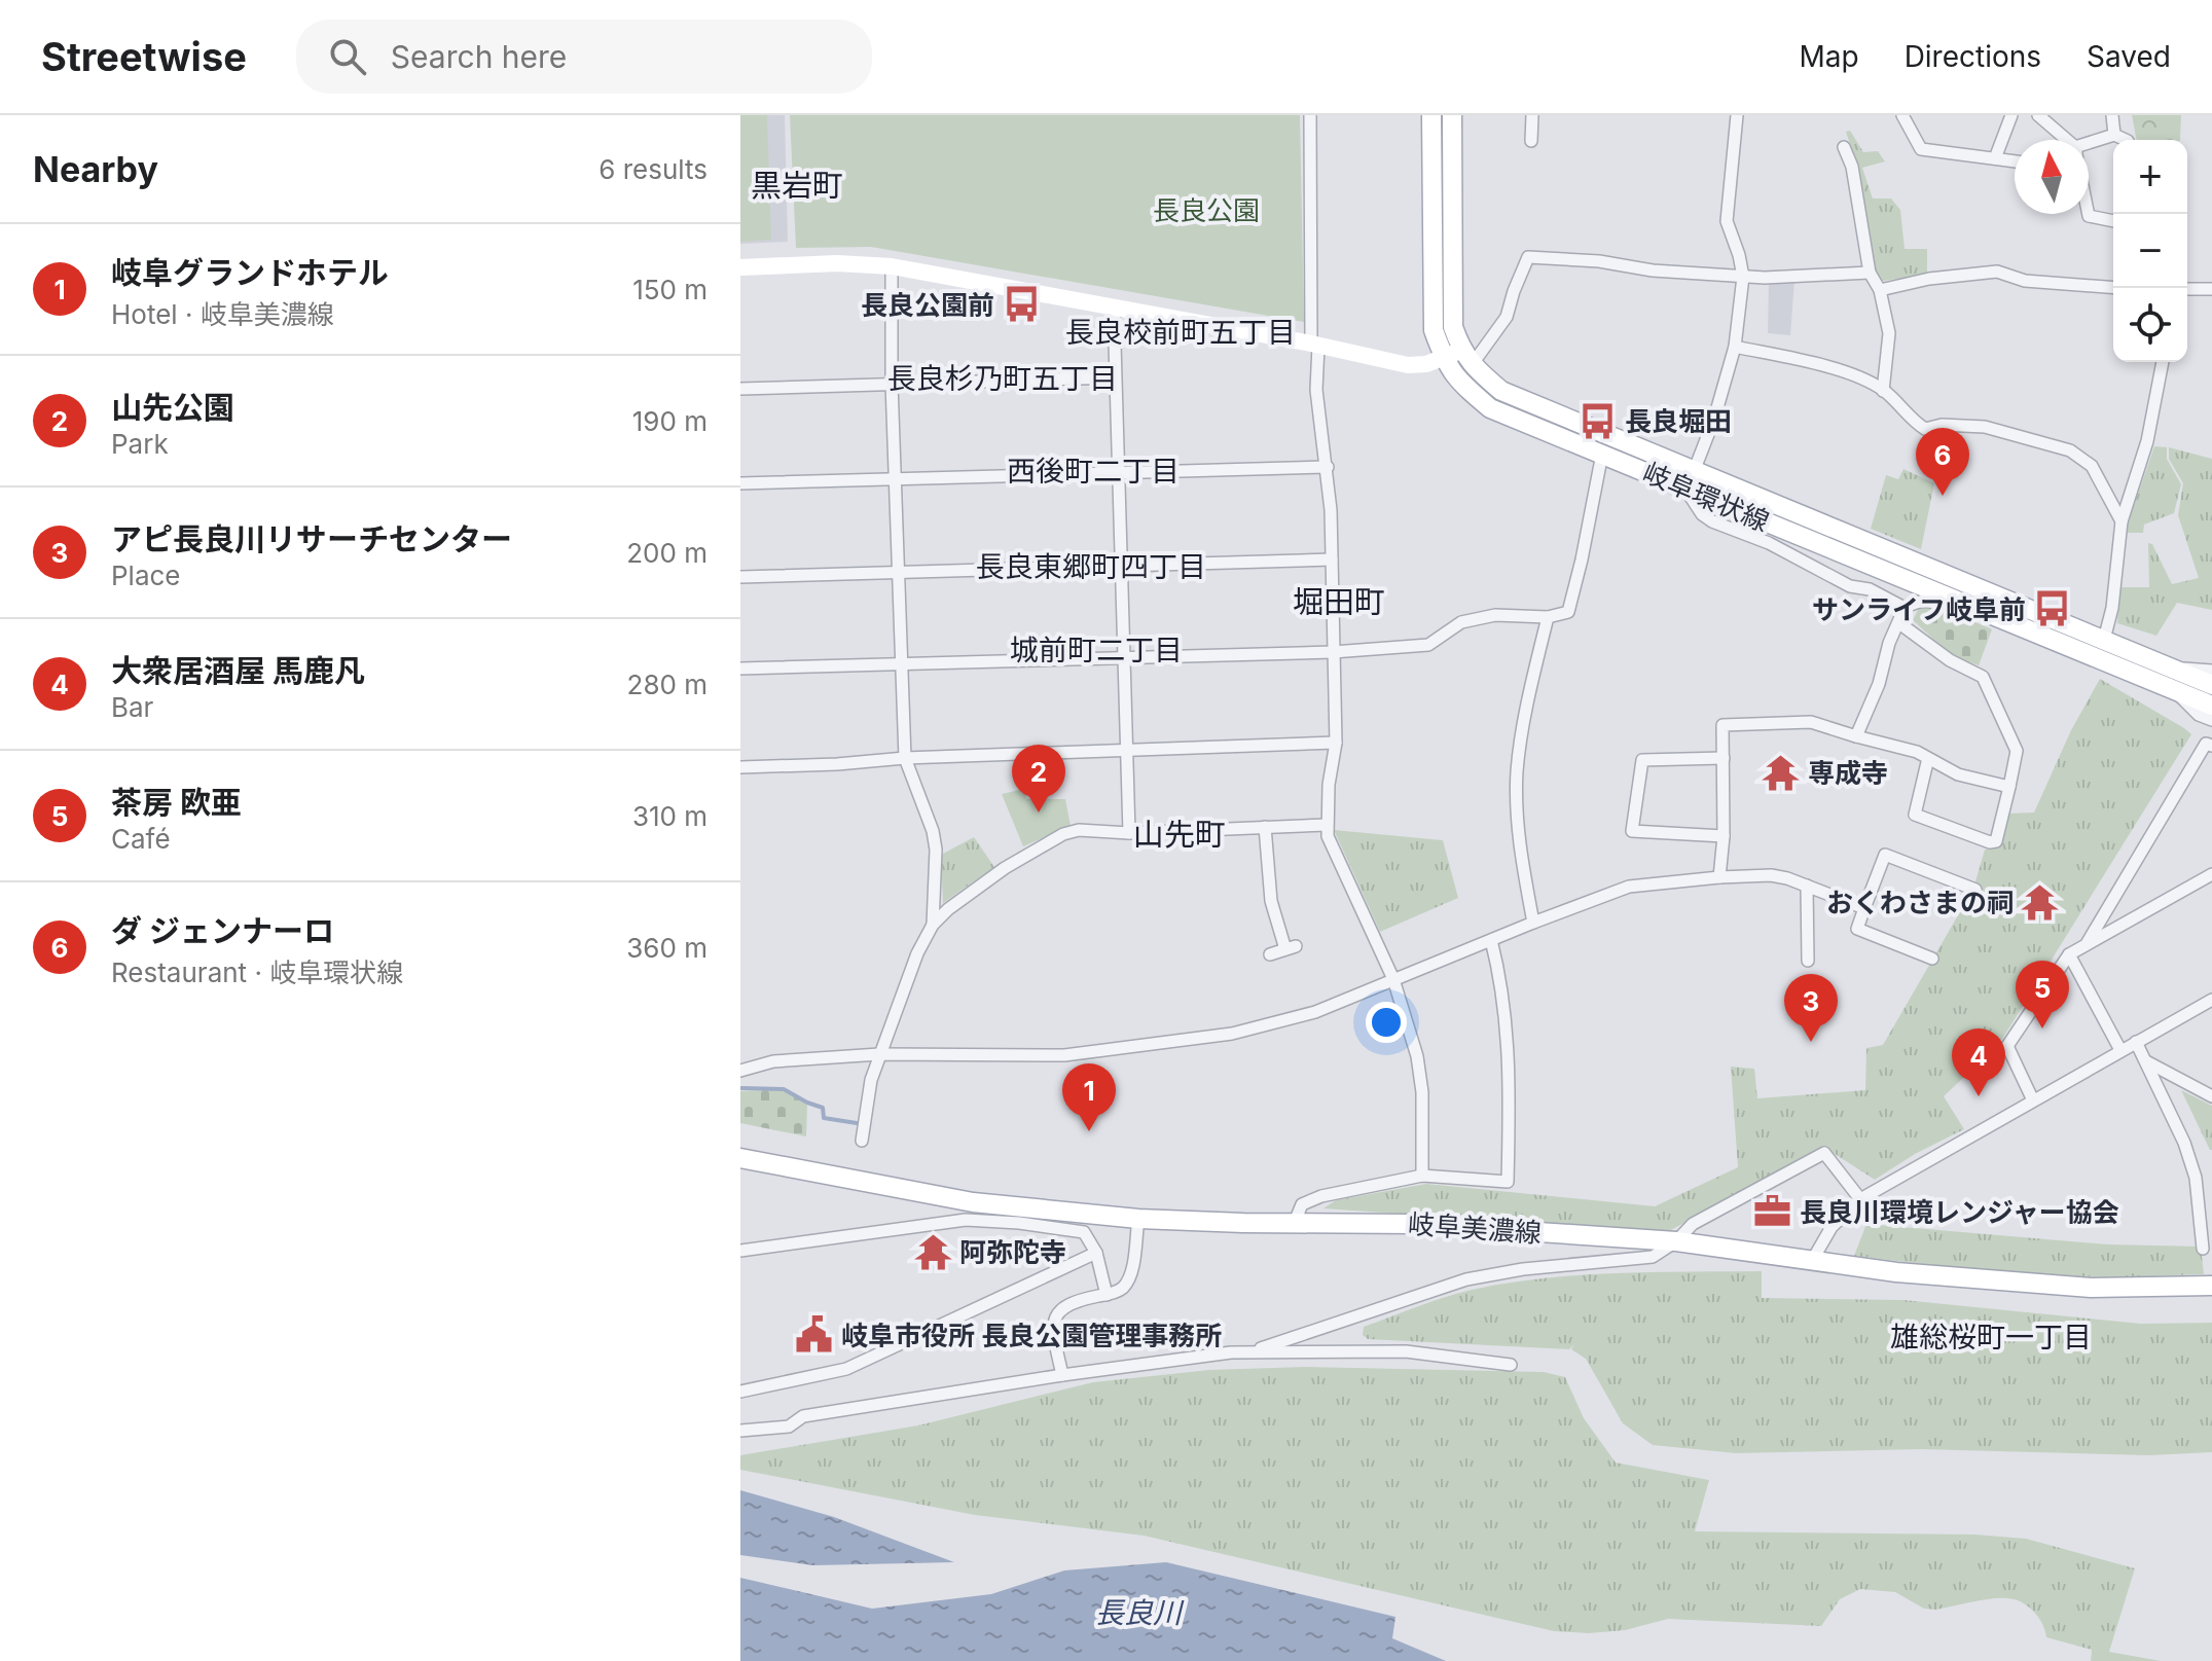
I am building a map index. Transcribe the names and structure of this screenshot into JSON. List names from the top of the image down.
{
  "streets": {
    "main road": ["岐阜環状線", "岐阜美濃線"]
  },
  "districts": [
    "黒岩町",
    "長良校前町五丁目",
    "長良杉乃町五丁目",
    "西後町二丁目",
    "長良東郷町四丁目",
    "堀田町",
    "城前町二丁目",
    "山先町",
    "雄総桜町一丁目"
  ],
  "water": ["長良川"],
  "parks": ["長良公園"],
  "places": {
    "bus stop": ["長良公園前", "長良堀田", "サンライフ岐阜前"],
    "temple": ["専成寺", "おくわさまの祠", "阿弥陀寺"],
    "office": ["長良川環境レンジャー協会"],
    "public building": ["岐阜市役所 長良公園管理事務所"]
  },
  "north": "top",
  "page": {
    "header": "Streetwise",
    "search": "Search here",
    "nav": ["Map", "Directions", "Saved"],
    "heading": ["Nearby", "6 results"],
    "map_buttons": ["+", "−"],
    "list": [
      {
        "mark": "1",
        "name": "岐阜グランドホテル",
        "note": "Hotel · 岐阜美濃線",
        "value": "150 m"
      },
      {
        "mark": "2",
        "name": "山先公園",
        "note": "Park",
        "value": "190 m"
      },
      {
        "mark": "3",
        "name": "アピ長良川リサーチセンター",
        "note": "Place",
        "value": "200 m"
      },
      {
        "mark": "4",
        "name": "大衆居酒屋 馬鹿凡",
        "note": "Bar",
        "value": "280 m"
      },
      {
        "mark": "5",
        "name": "茶房 欧亜",
        "note": "Café",
        "value": "310 m"
      },
      {
        "mark": "6",
        "name": "ダ ジェンナーロ",
        "note": "Restaurant · 岐阜環状線",
        "value": "360 m"
      }
    ],
    "pins": [
      "6",
      "2",
      "5",
      "3",
      "4",
      "1"
    ]
  }
}
